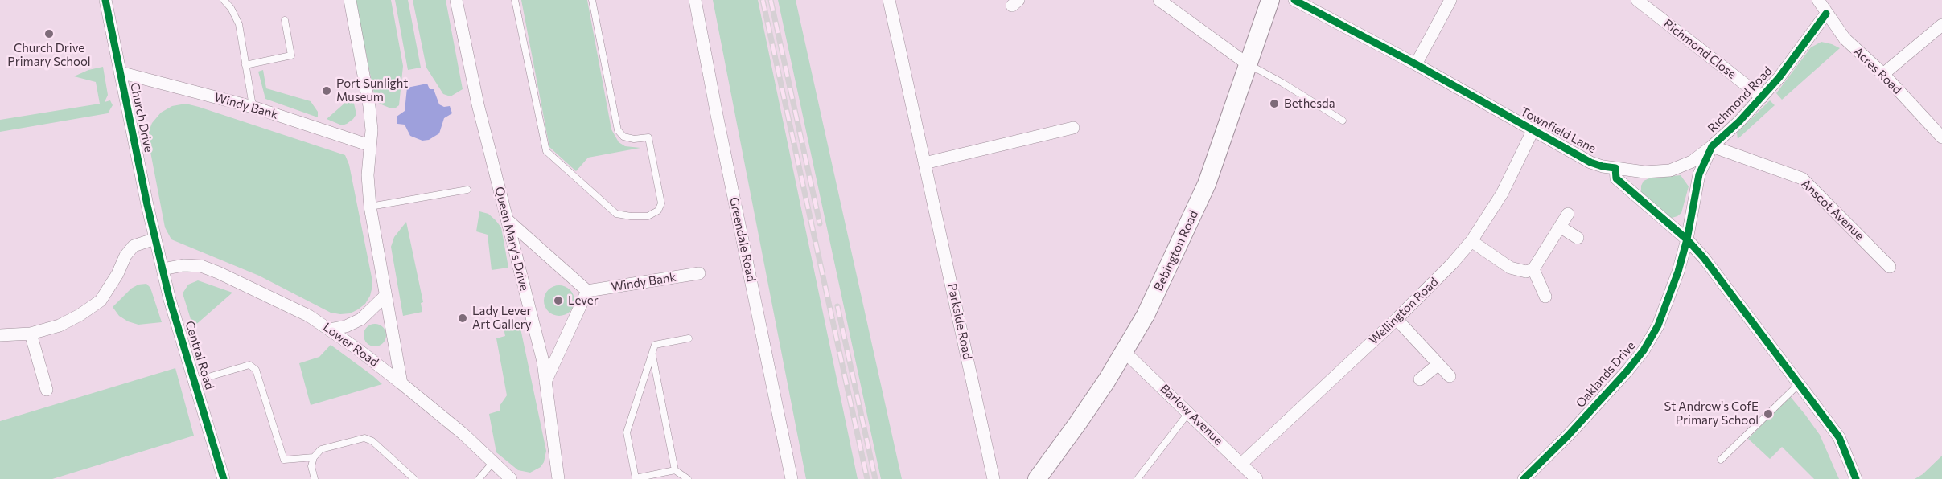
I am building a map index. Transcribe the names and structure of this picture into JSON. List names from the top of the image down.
{
  "streets": {
    "main road": ["Bebington Road"],
    "street": [
      "Richmond Close",
      "Acres Road",
      "Richmond Road",
      "Windy Bank",
      "Church Drive",
      "Townfield Lane",
      "Anscot Avenue",
      "Queen Mary's Drive",
      "Greendale Road",
      "Wellington Road",
      "Parkside Road",
      "Lower Road",
      "Central Road",
      "Oaklands Drive",
      "Barlow Avenue"
    ]
  },
  "crossings": [
    ["Richmond Close", "Richmond Road"],
    ["Acres Road", "Richmond Road"],
    ["Richmond Road", "Townfield Lane"],
    ["Richmond Road", "Anscot Avenue"],
    ["Richmond Road", "Oaklands Drive"],
    ["Windy Bank", "Church Drive"],
    ["Church Drive", "Central Road"],
    ["Townfield Lane", "Wellington Road"],
    ["Bebington Road", "Barlow Avenue"],
    ["Wellington Road", "Barlow Avenue"],
    ["Lower Road", "Central Road"]
  ],
  "places": [
    "Church Drive Primary School",
    "Port Sunlight Museum",
    "Bethesda",
    "Lever",
    "Lady Lever Art Gallery",
    "St Andrew's CofE Primary School"
  ]
}
